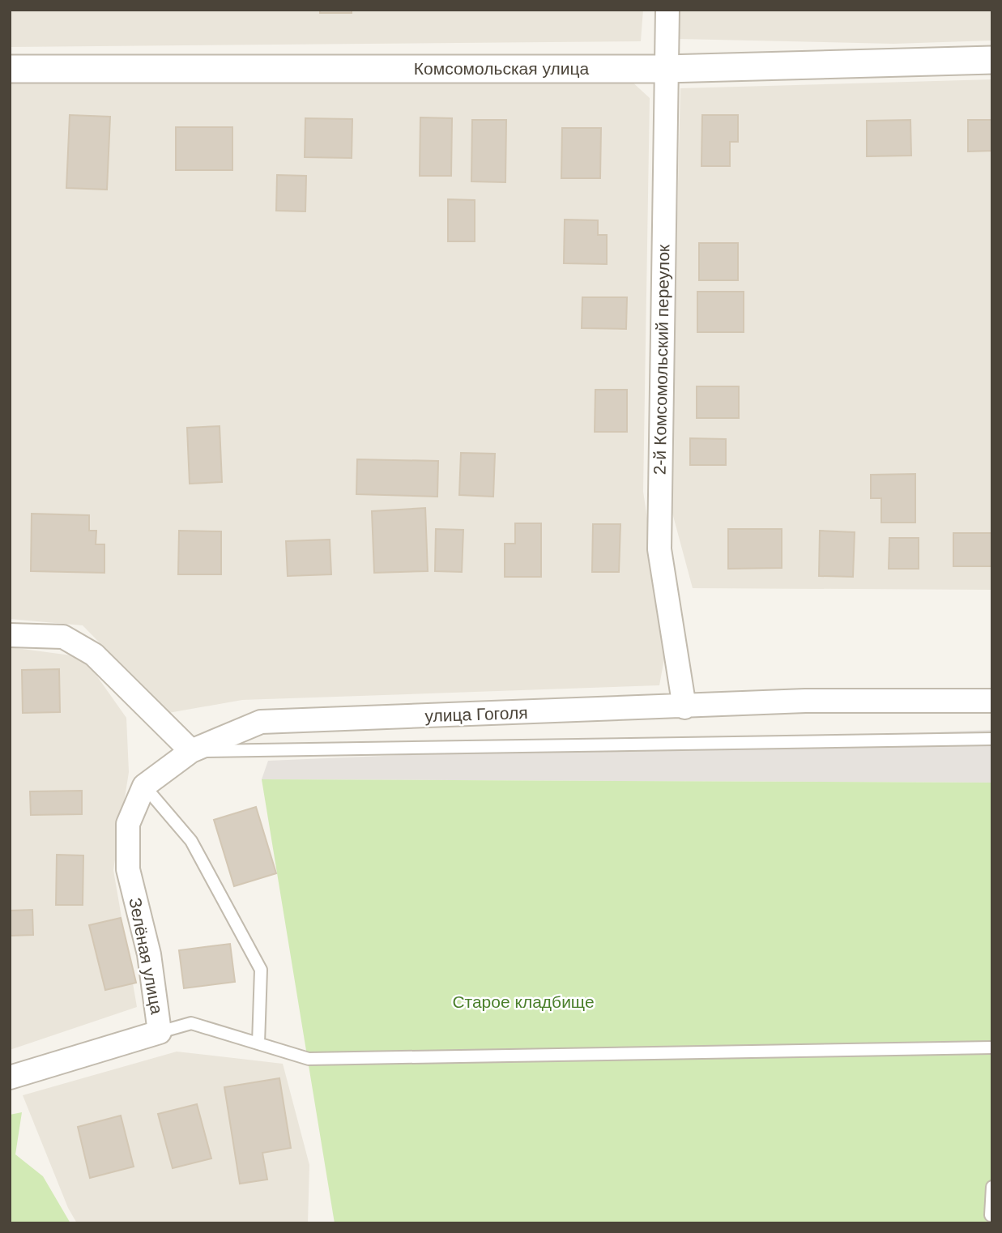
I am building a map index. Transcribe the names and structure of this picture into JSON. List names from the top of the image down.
{
  "streets": {
    "street": [
      "Комсомольская улица",
      "2-й Комсомольский переулок",
      "улица Гоголя",
      "Зелёная улица"
    ]
  },
  "crossings": [
    ["Комсомольская улица", "2-й Комсомольский переулок"],
    ["2-й Комсомольский переулок", "улица Гоголя"]
  ],
  "parks": ["Старое кладбище"]
}
